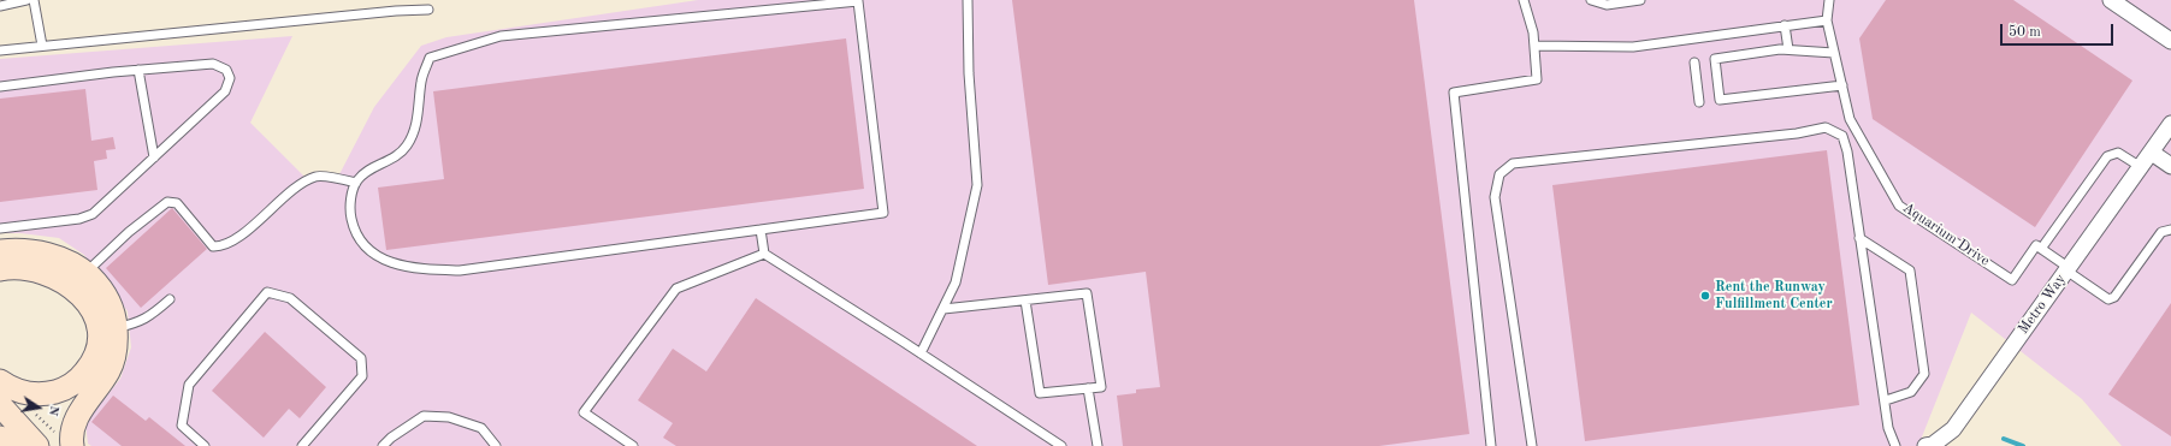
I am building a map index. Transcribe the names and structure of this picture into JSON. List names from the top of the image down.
{
  "streets": {
    "street": ["Metro Way"],
    "lane": ["Aquarium Drive"]
  },
  "places": ["Rent the Runway Fulfillment Center"],
  "scale_bar": "50 m",
  "north": "right"
}
